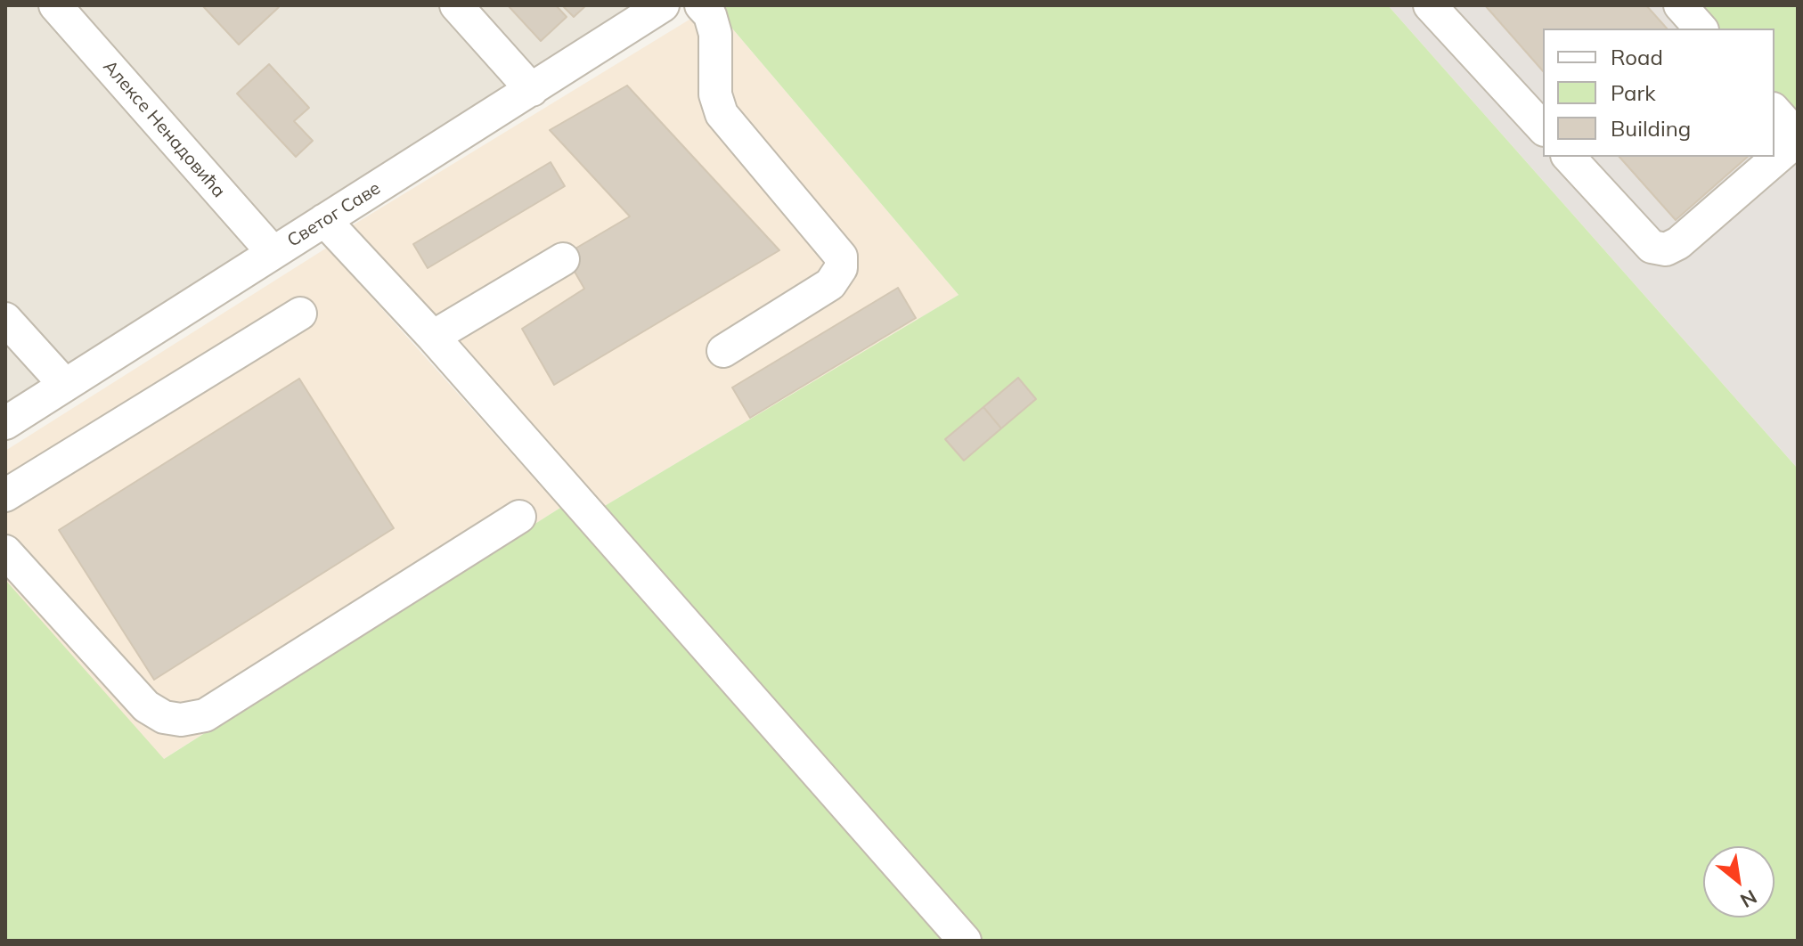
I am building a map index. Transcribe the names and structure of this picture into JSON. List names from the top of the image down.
{
  "streets": {
    "street": ["Алексе Ненадовића", "Светог Саве"]
  },
  "crossings": [
    ["Алексе Ненадовића", "Светог Саве"]
  ],
  "legend": ["Road", "Park", "Building"],
  "north": "bottom right"
}
